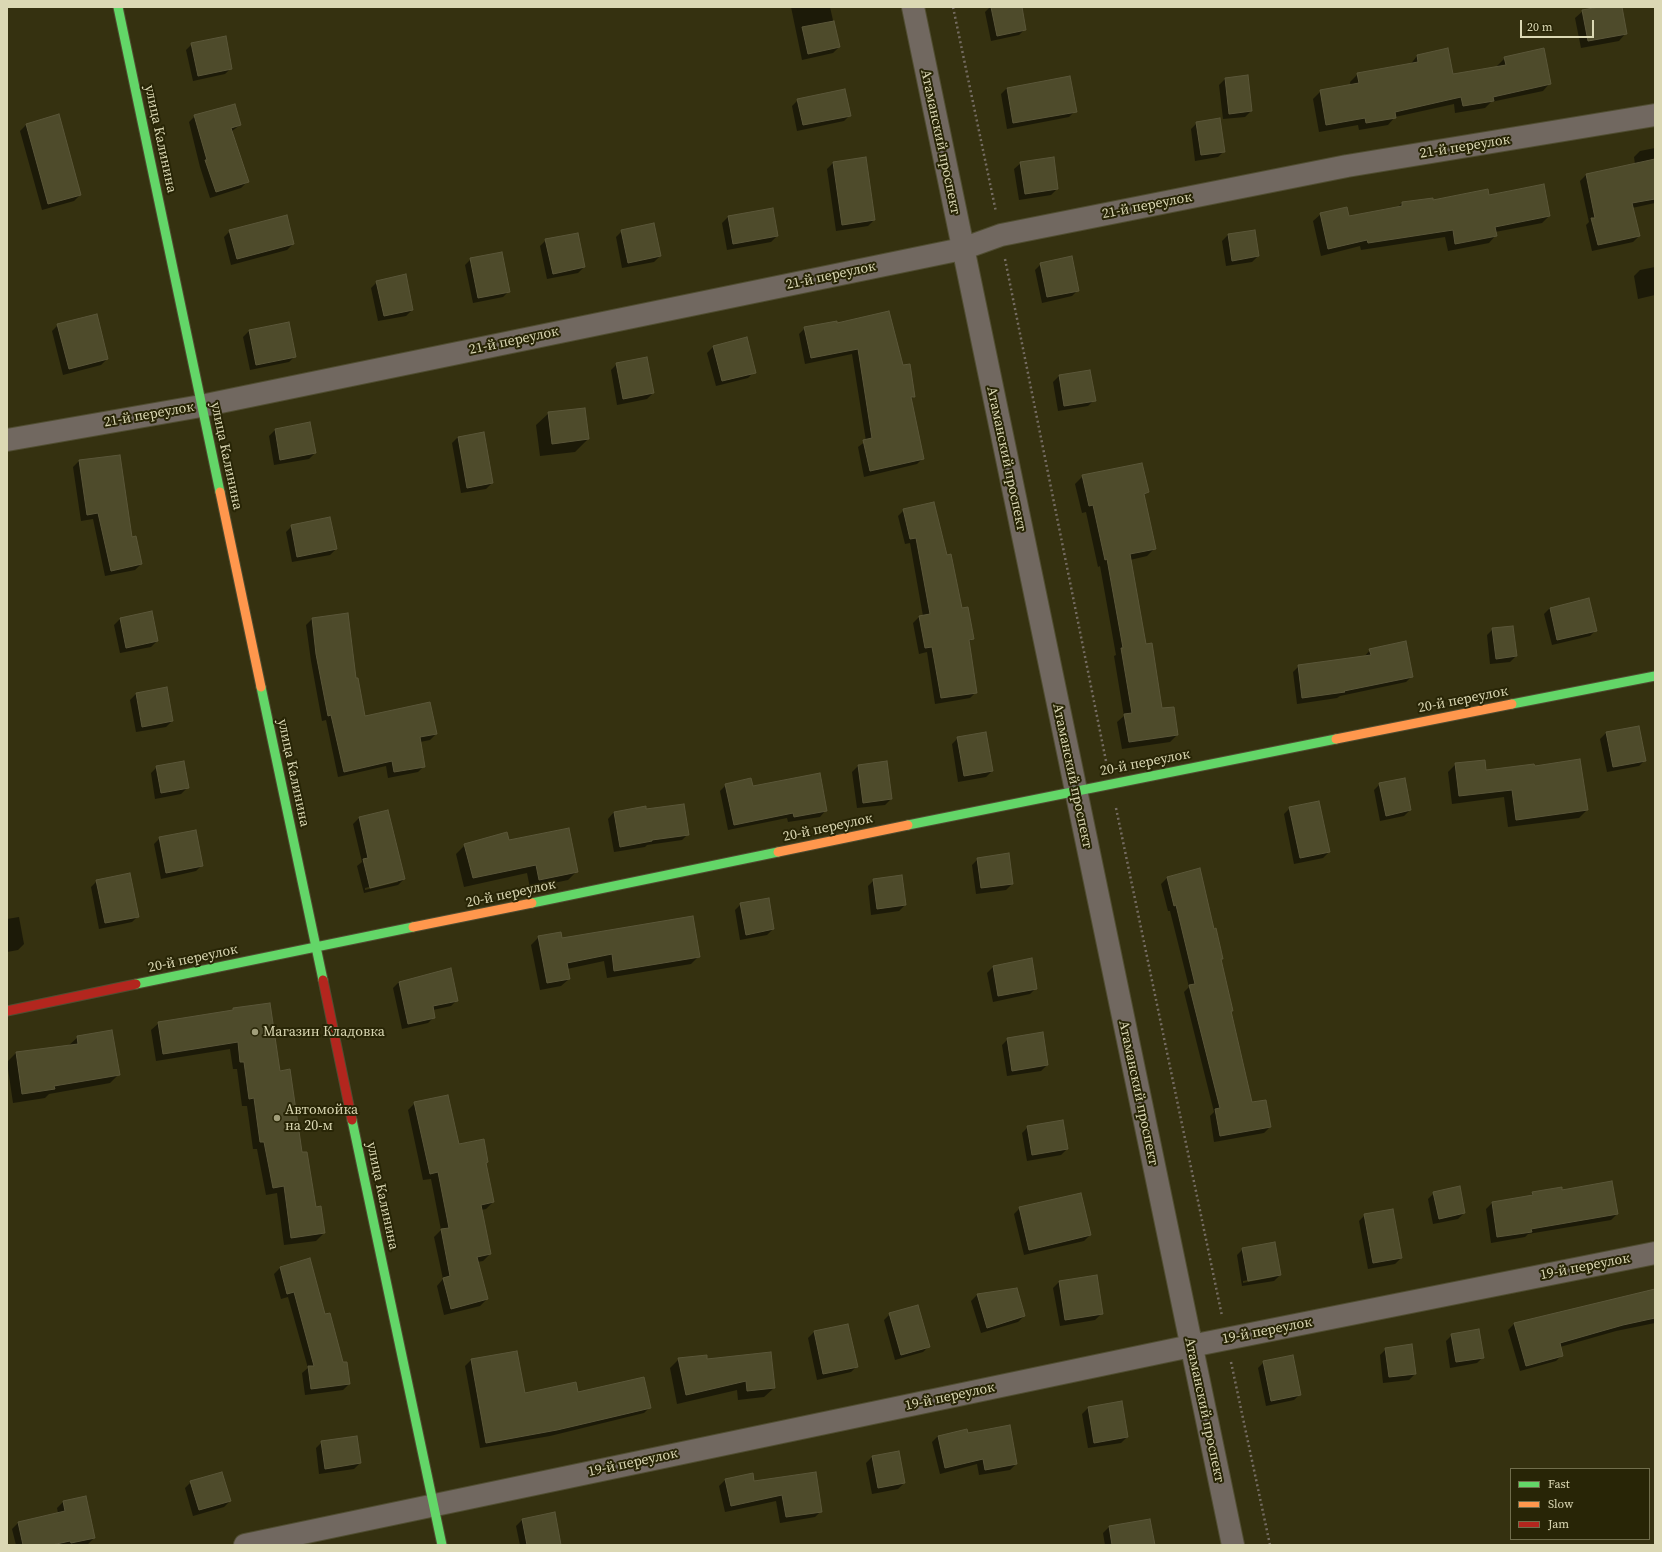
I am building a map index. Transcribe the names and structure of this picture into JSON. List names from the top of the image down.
{
  "streets": {
    "street": [
      "улица Калинина",
      "Атаманский проспект",
      "21-й переулок",
      "20-й переулок",
      "19-й переулок"
    ]
  },
  "crossings": [
    ["улица Калинина", "21-й переулок"],
    ["улица Калинина", "20-й переулок"],
    ["улица Калинина", "19-й переулок"],
    ["Атаманский проспект", "21-й переулок"],
    ["Атаманский проспект", "20-й переулок"],
    ["Атаманский проспект", "19-й переулок"]
  ],
  "places": ["Магазин Кладовка", "Автомойка на 20-м"],
  "legend": ["Fast", "Slow", "Jam"],
  "scale_bar": "20 m"
}
